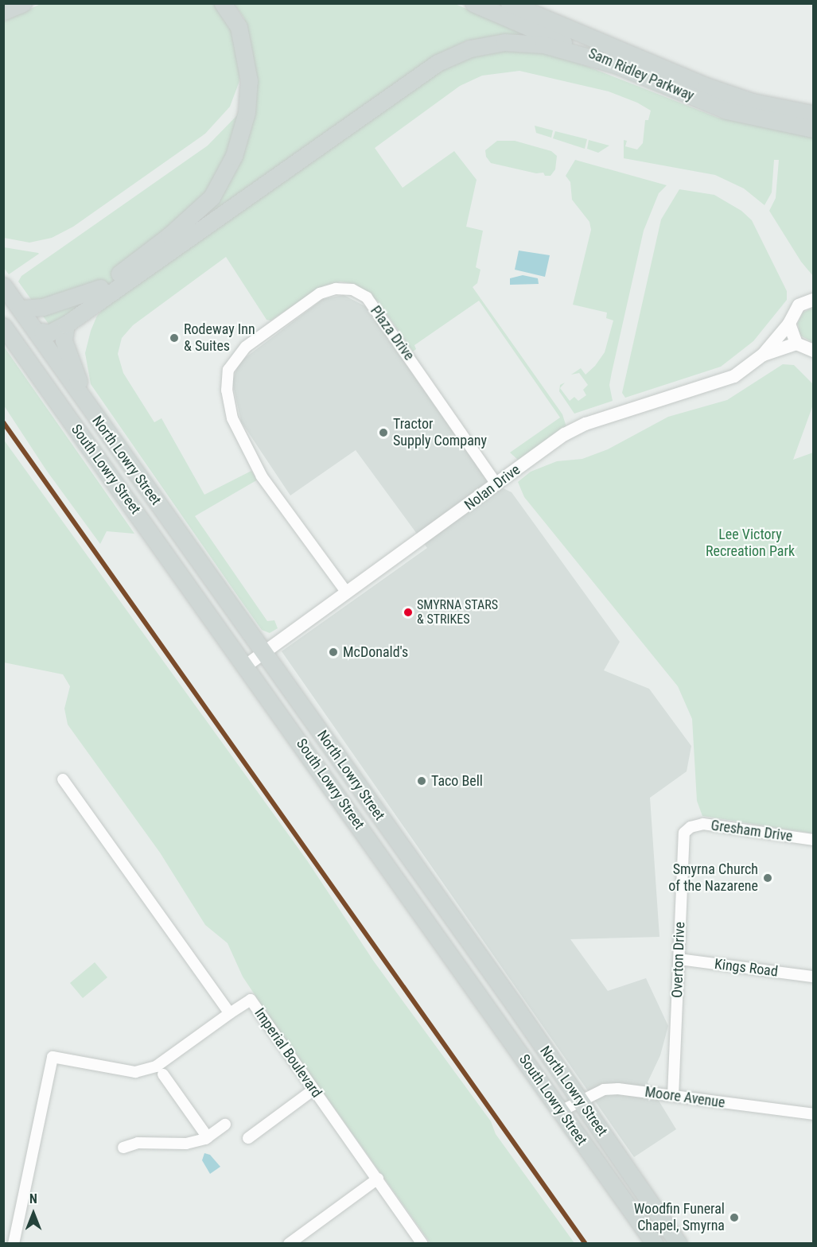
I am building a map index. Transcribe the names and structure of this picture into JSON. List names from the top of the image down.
{
  "streets": {
    "main road": ["Sam Ridley Parkway", "North Lowry Street", "South Lowry Street"],
    "street": [
      "Plaza Drive",
      "Nolan Drive",
      "Gresham Drive",
      "Overton Drive",
      "Kings Road",
      "Imperial Boulevard",
      "Moore Avenue"
    ]
  },
  "crossings": [
    ["Plaza Drive", "Nolan Drive"],
    ["North Lowry Street", "Nolan Drive"],
    ["North Lowry Street", "Moore Avenue"],
    ["South Lowry Street", "Nolan Drive"],
    ["South Lowry Street", "Moore Avenue"],
    ["Gresham Drive", "Overton Drive"],
    ["Overton Drive", "Kings Road"],
    ["Overton Drive", "Moore Avenue"]
  ],
  "parks": ["Lee Victory Recreation Park"],
  "places": [
    "Rodeway Inn & Suites",
    "Tractor Supply Company",
    "SMYRNA STARS & STRIKES",
    "McDonald's",
    "Taco Bell",
    "Smyrna Church of the Nazarene",
    "Woodfin Funeral Chapel, Smyrna"
  ],
  "north": "top"
}
